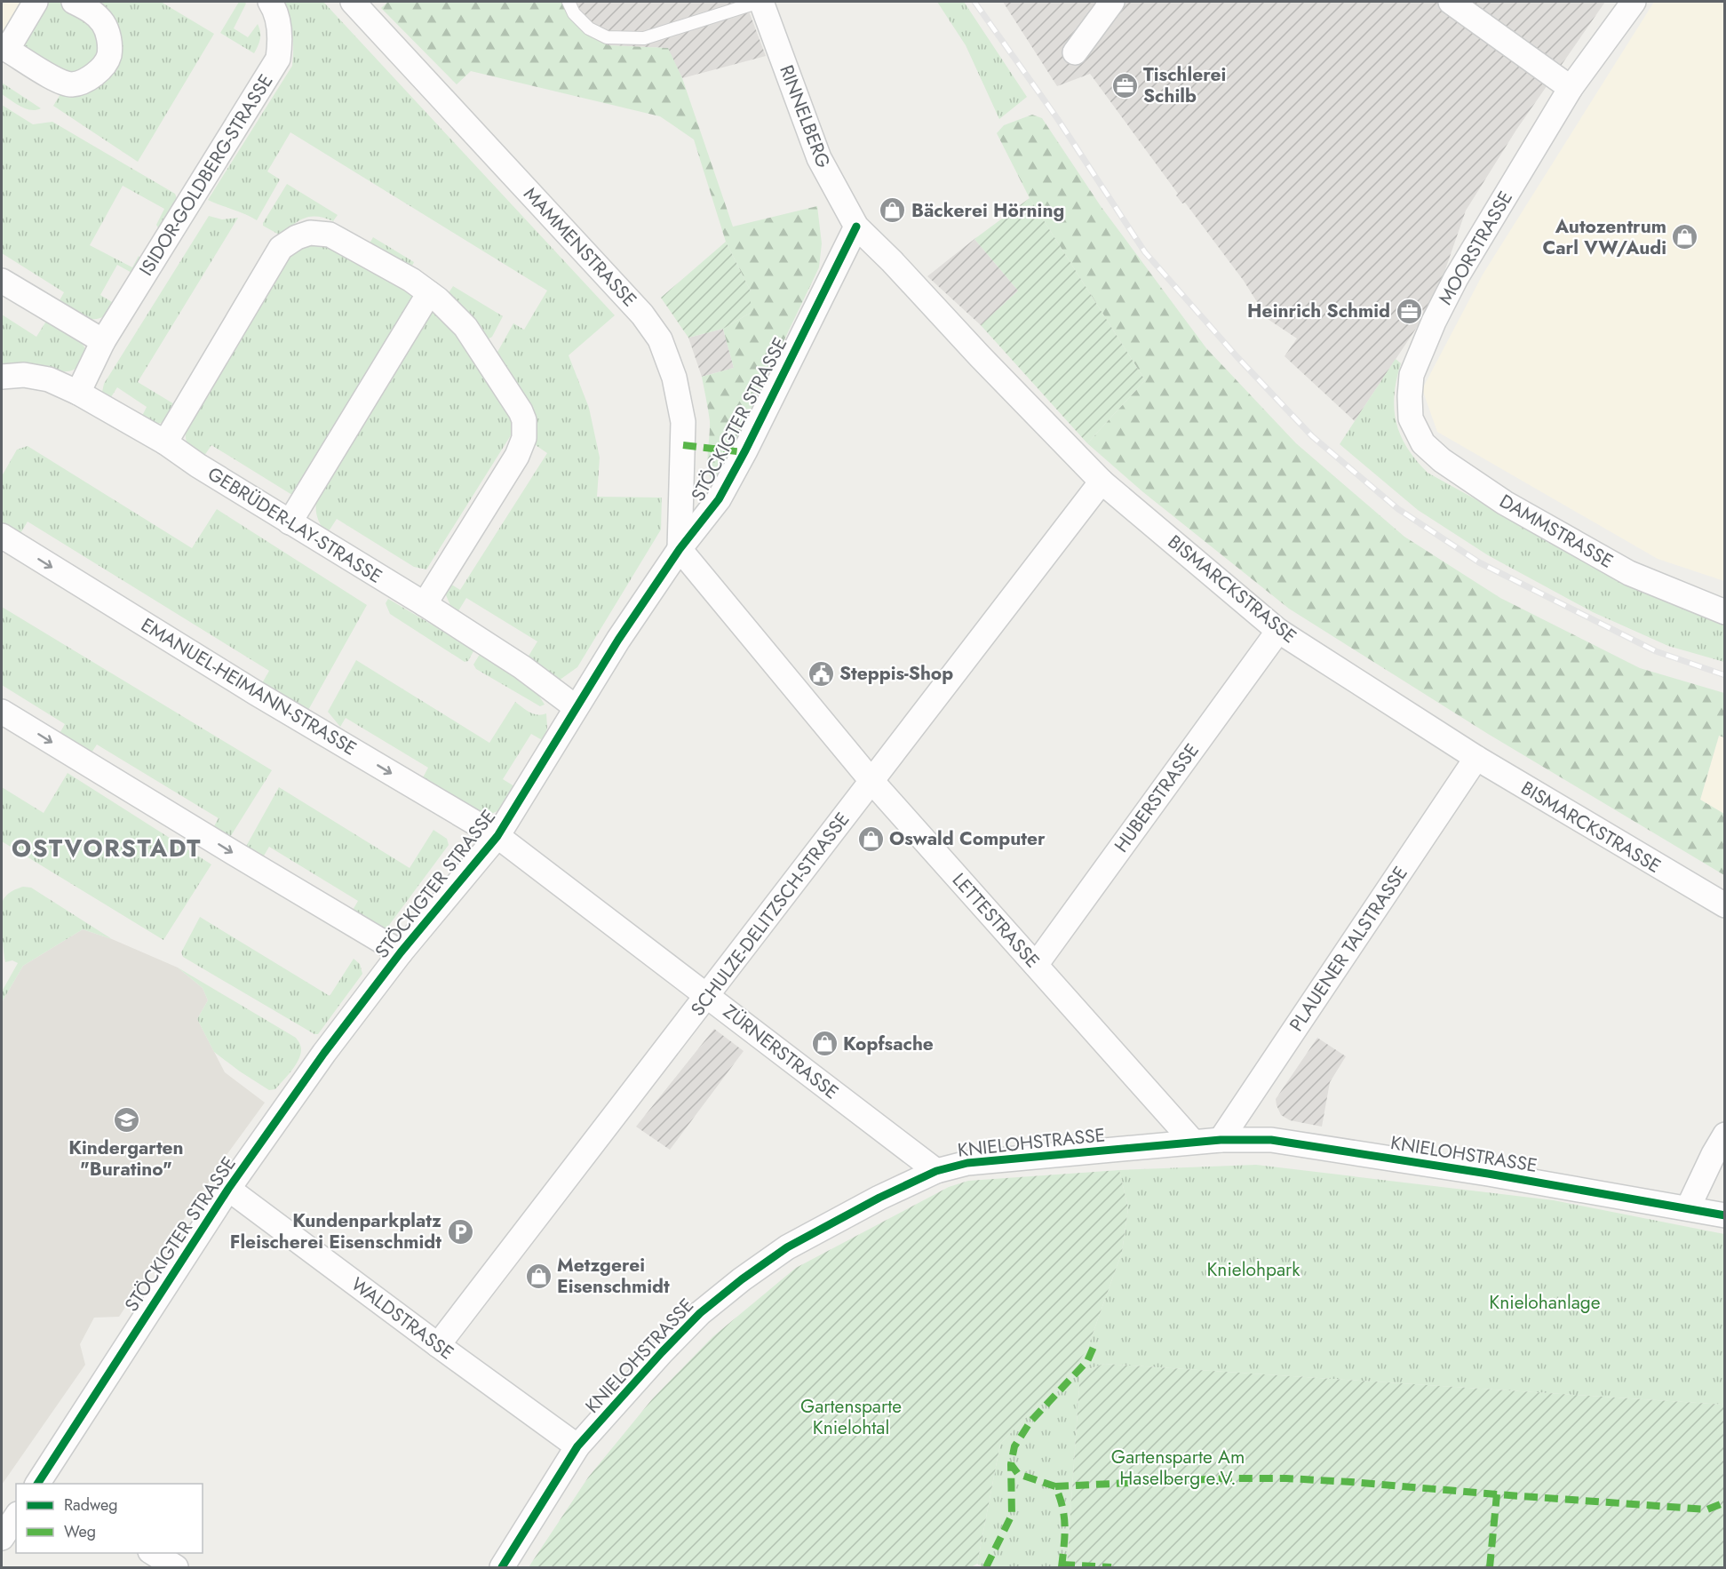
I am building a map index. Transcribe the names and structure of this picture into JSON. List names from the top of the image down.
{
  "streets": {
    "street": [
      "RINNELBERG",
      "ISIDOR-GOLDBERG-STRASSE",
      "MAMMENSTRASSE",
      "MOORSTRASSE",
      "STÖCKIGTER STRASSE",
      "GEBRÜDER-LAY-STRASSE",
      "DAMMSTRASSE",
      "BISMARCKSTRASSE",
      "EMANUEL-HEIMANN-STRASSE",
      "HUBERSTRASSE",
      "SCHULZE-DELITZSCH-STRASSE",
      "LETTESTRASSE",
      "PLAUENER TALSTRASSE",
      "ZÜRNERSTRASSE",
      "KNIELOHSTRASSE",
      "WALDSTRASSE"
    ]
  },
  "crossings": [
    ["RINNELBERG", "STÖCKIGTER STRASSE"],
    ["RINNELBERG", "BISMARCKSTRASSE"],
    ["ISIDOR-GOLDBERG-STRASSE", "GEBRÜDER-LAY-STRASSE"],
    ["MAMMENSTRASSE", "STÖCKIGTER STRASSE"],
    ["MAMMENSTRASSE", "LETTESTRASSE"],
    ["MOORSTRASSE", "DAMMSTRASSE"],
    ["STÖCKIGTER STRASSE", "GEBRÜDER-LAY-STRASSE"],
    ["STÖCKIGTER STRASSE", "BISMARCKSTRASSE"],
    ["STÖCKIGTER STRASSE", "EMANUEL-HEIMANN-STRASSE"],
    ["STÖCKIGTER STRASSE", "LETTESTRASSE"],
    ["STÖCKIGTER STRASSE", "ZÜRNERSTRASSE"],
    ["STÖCKIGTER STRASSE", "WALDSTRASSE"],
    ["BISMARCKSTRASSE", "HUBERSTRASSE"],
    ["BISMARCKSTRASSE", "SCHULZE-DELITZSCH-STRASSE"],
    ["BISMARCKSTRASSE", "PLAUENER TALSTRASSE"],
    ["EMANUEL-HEIMANN-STRASSE", "ZÜRNERSTRASSE"],
    ["HUBERSTRASSE", "LETTESTRASSE"],
    ["SCHULZE-DELITZSCH-STRASSE", "LETTESTRASSE"],
    ["SCHULZE-DELITZSCH-STRASSE", "ZÜRNERSTRASSE"],
    ["SCHULZE-DELITZSCH-STRASSE", "WALDSTRASSE"],
    ["LETTESTRASSE", "KNIELOHSTRASSE"],
    ["PLAUENER TALSTRASSE", "KNIELOHSTRASSE"],
    ["ZÜRNERSTRASSE", "KNIELOHSTRASSE"],
    ["KNIELOHSTRASSE", "WALDSTRASSE"]
  ],
  "districts": ["OSTVORSTADT"],
  "parks": [
    "Knielohpark",
    "Knielohanlage",
    "Gartensparte Knielohtal",
    "Gartensparte Am Haselberg e.V."
  ],
  "places": {
    "office": ["Tischlerei Schilb", "Heinrich Schmid"],
    "shop": [
      "Bäckerei Hörning",
      "Autozentrum Carl VW/Audi",
      "Oswald Computer",
      "Kopfsache",
      "Metzgerei Eisenschmidt"
    ],
    "public building": ["Steppis-Shop"],
    "school or university": ["Kindergarten \"Buratino\""],
    "parking": ["Kundenparkplatz Fleischerei Eisenschmidt"]
  },
  "legend": ["Radweg", "Weg"]
}
